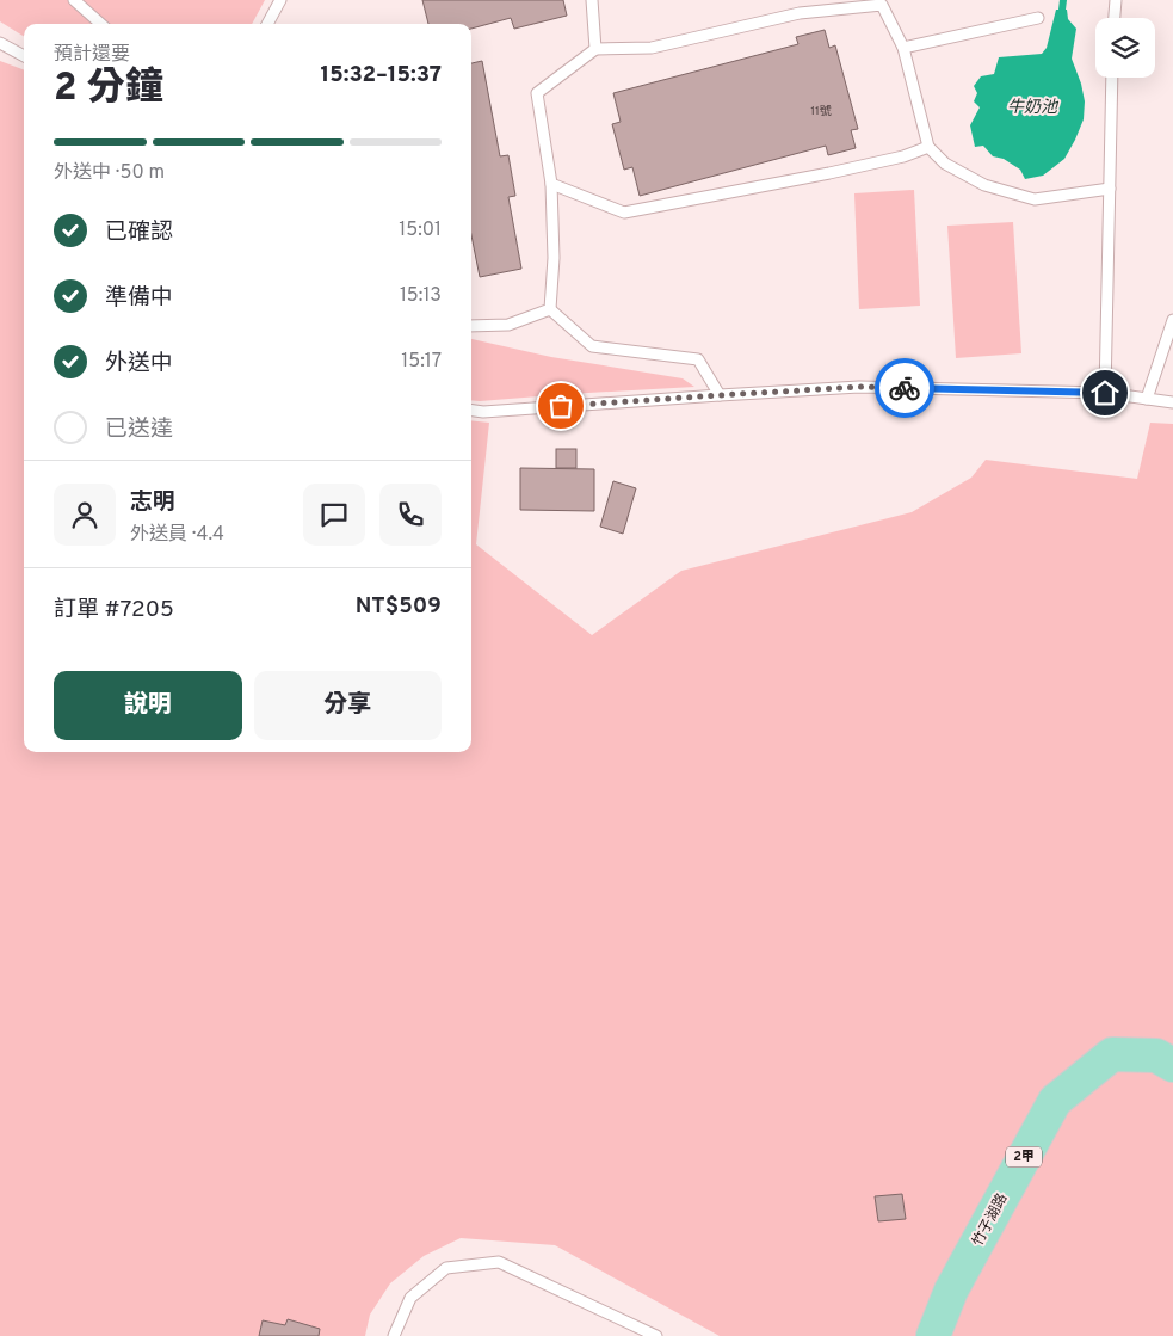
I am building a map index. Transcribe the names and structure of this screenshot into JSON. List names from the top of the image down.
{
  "streets": {
    "main road": ["2甲", "竹子湖路"]
  },
  "water": ["牛奶池"],
  "house_numbers": ["11號"],
  "page": {
    "heading": ["2 分鐘", "預計還要", "15:32–15:37"],
    "panel": [
      "志明",
      "外送員 · 4.4",
      "訂單 #7205",
      "NT$509"
    ],
    "bar": "外送中 · 50 m",
    "list": [
      ["已確認", "15:01"],
      ["準備中", "15:13"],
      ["外送中", "15:17"],
      "已送達"
    ],
    "buttons": ["說明", "分享"]
  }
}
